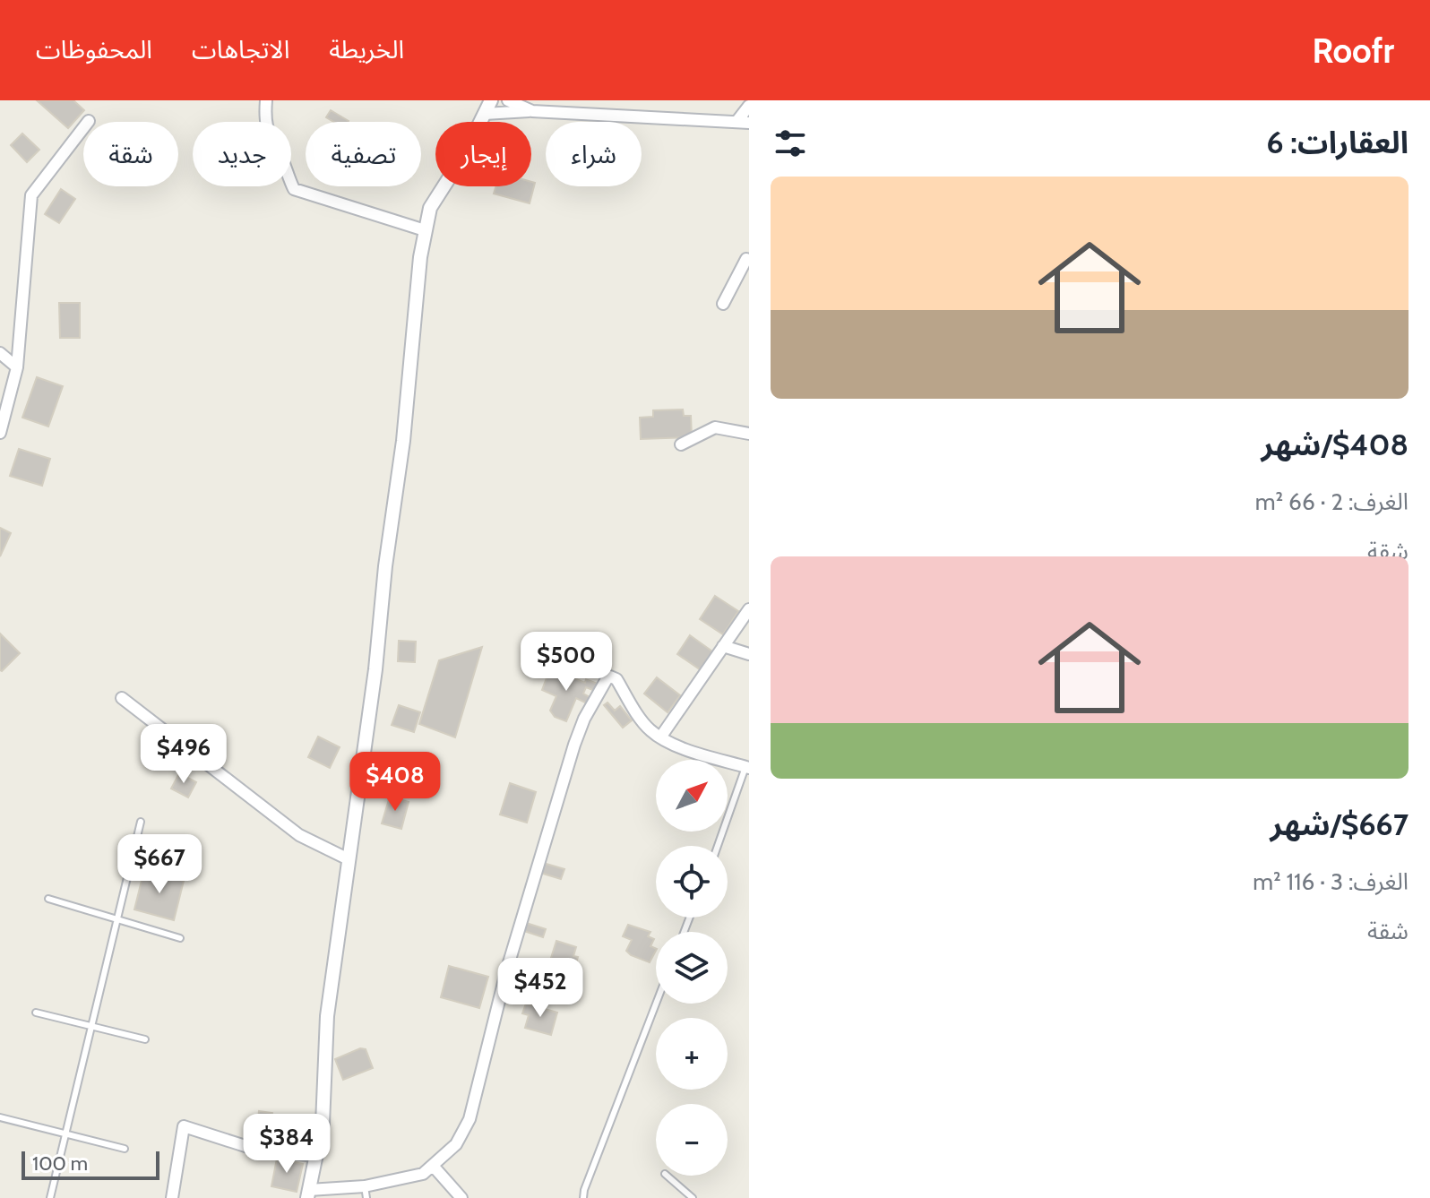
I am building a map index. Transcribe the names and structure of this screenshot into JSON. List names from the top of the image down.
{
  "scale_bar": "100 m",
  "north": "top right",
  "page": {
    "header": "Roofr",
    "nav": ["الخريطة", "الاتجاهات", "المحفوظات"],
    "heading": "العقارات: 6",
    "chip": [
      "شراء",
      "إيجار",
      "تصفية",
      "جديد",
      "شقة"
    ],
    "list": [
      {
        "name": "$408/شهر",
        "note": "الغرف: 2 · 66 m² · شقة"
      },
      {
        "name": "$667/شهر",
        "note": "الغرف: 3 · 116 m² · شقة"
      }
    ],
    "price": [
      "$500",
      "$496",
      "$408",
      "$667",
      "$452",
      "$384"
    ],
    "map_buttons": ["+", "−"],
    "scale": "100 m"
  }
}
